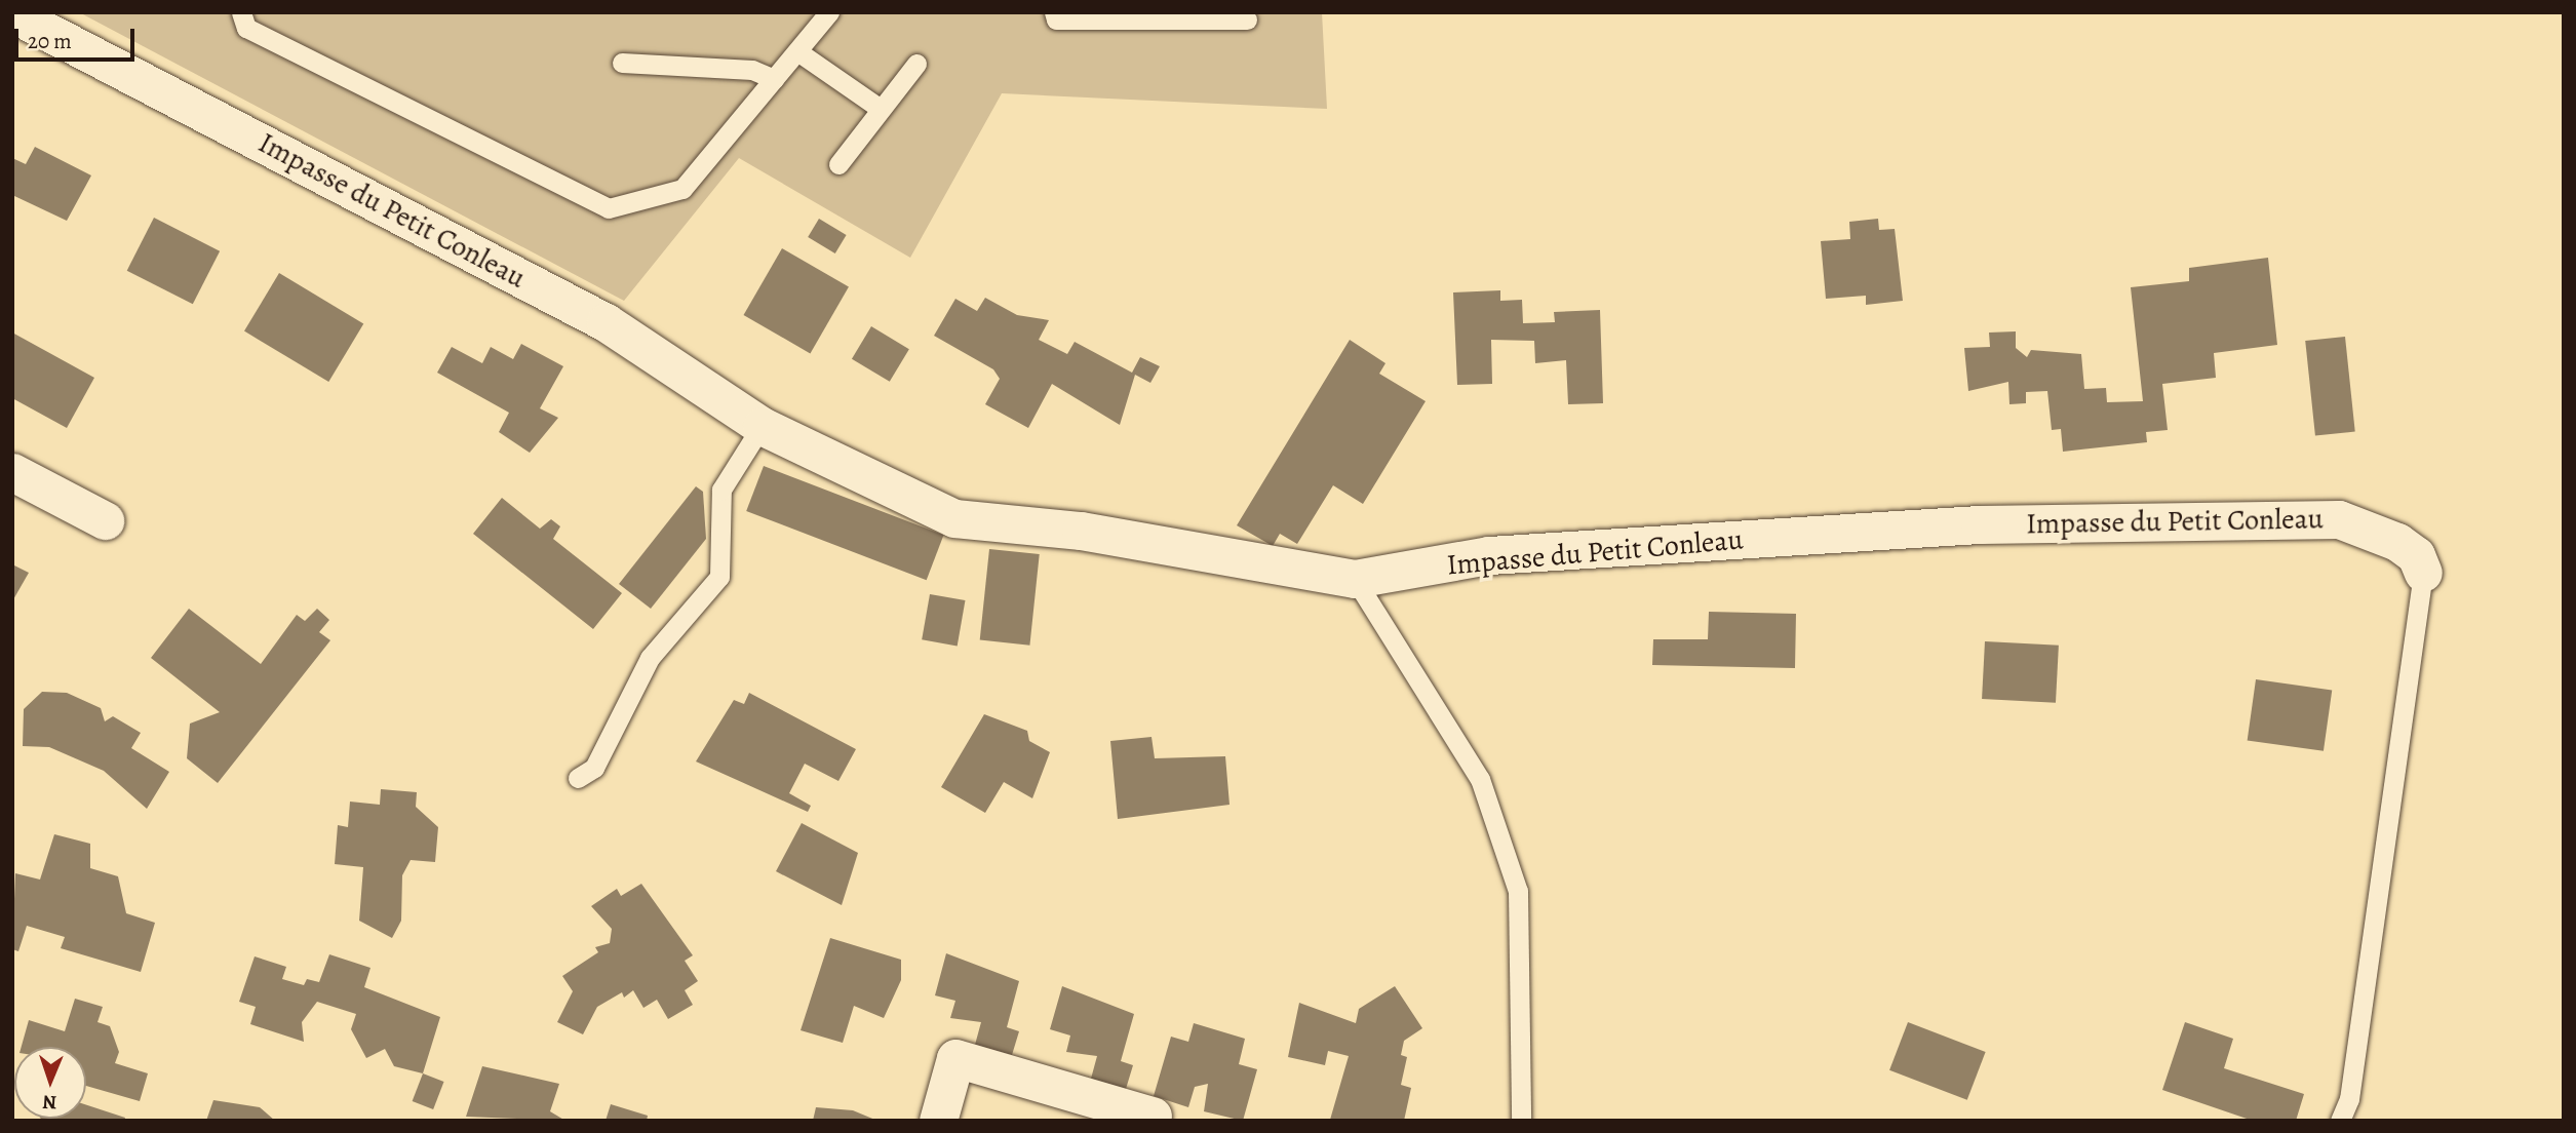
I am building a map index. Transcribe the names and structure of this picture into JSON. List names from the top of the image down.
{
  "streets": {
    "street": ["Impasse du Petit Conleau"]
  },
  "scale_bar": "20 m",
  "north": "bottom"
}
